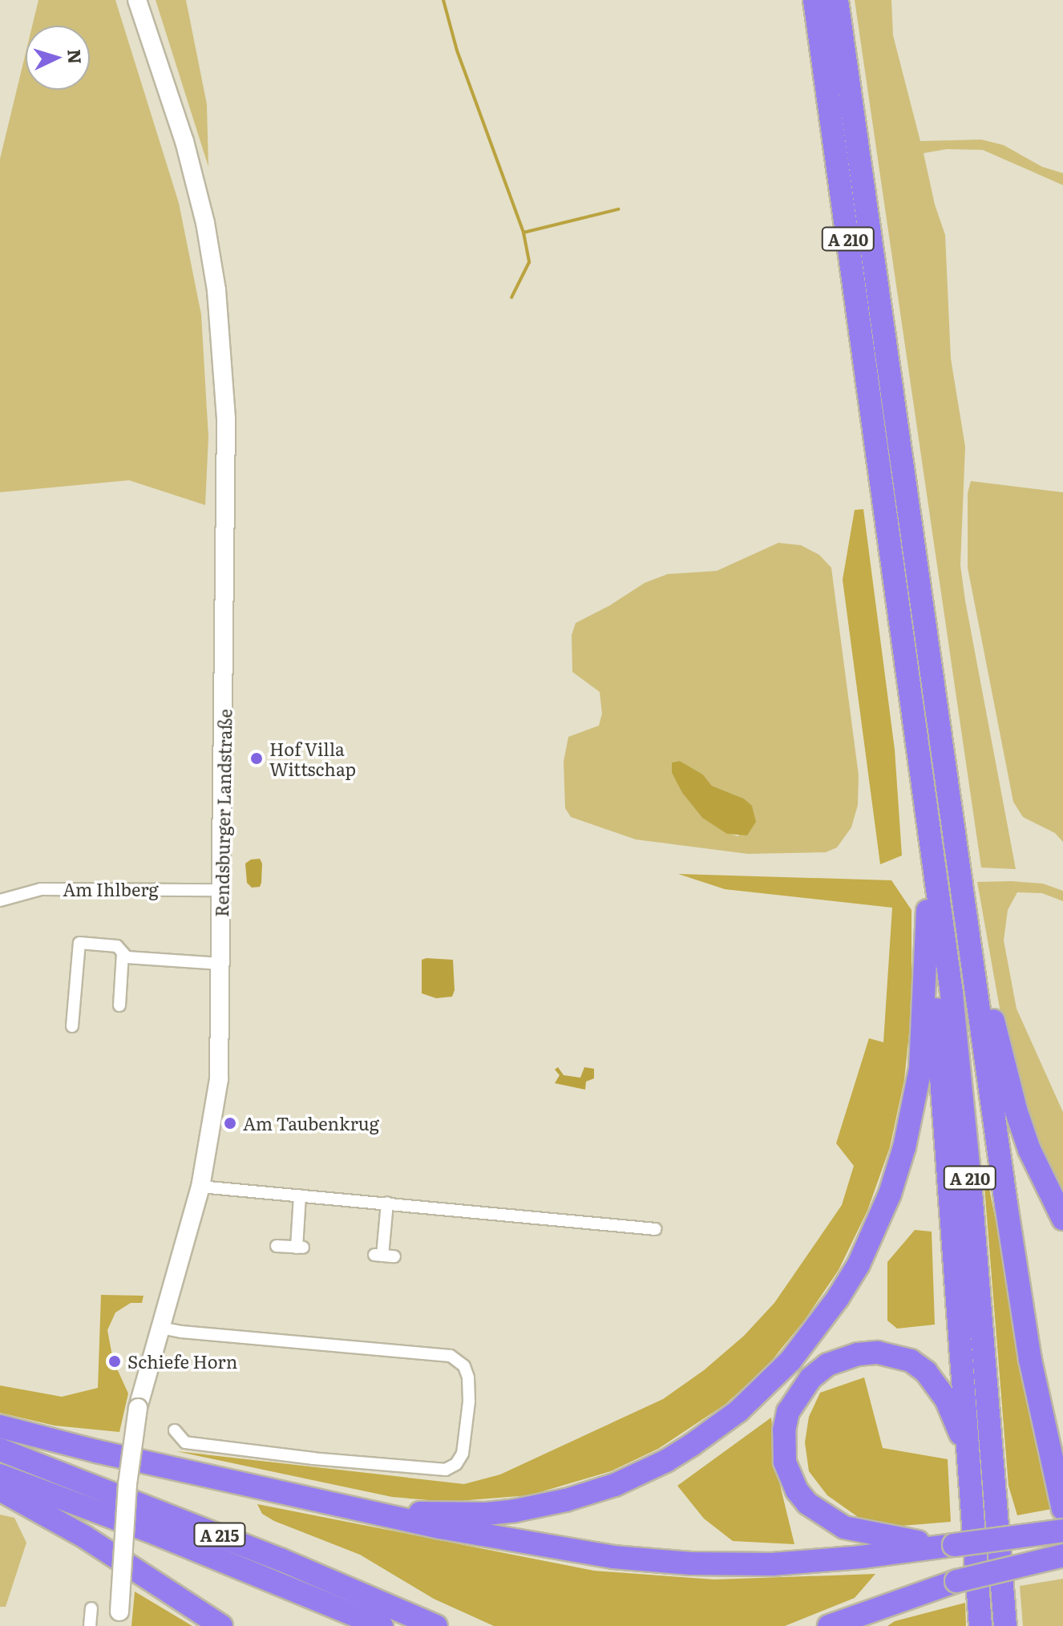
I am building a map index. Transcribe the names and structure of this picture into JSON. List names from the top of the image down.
{
  "streets": {
    "highway": ["A 210", "A 215"],
    "street": ["Rendsburger Landstraße", "Am Ihlberg"]
  },
  "crossings": [
    ["Rendsburger Landstraße", "Am Ihlberg"]
  ],
  "places": ["Hof Villa Wittschap", "Am Taubenkrug", "Schiefe Horn"],
  "north": "right"
}
